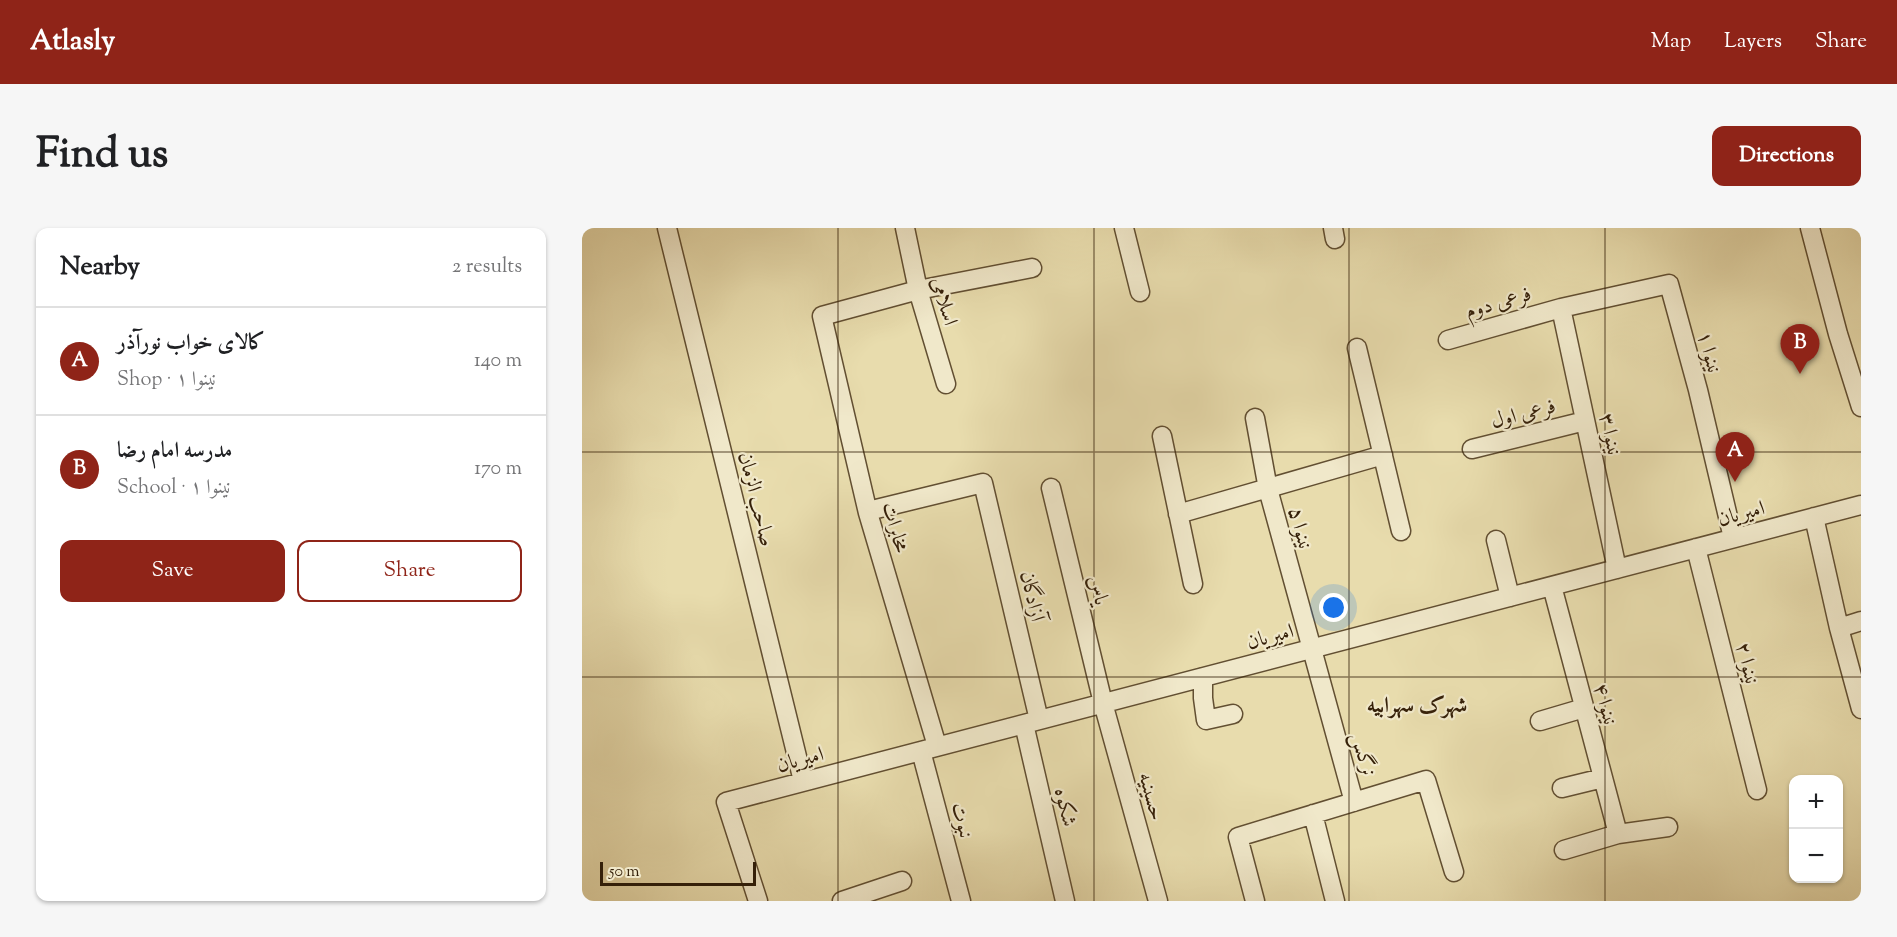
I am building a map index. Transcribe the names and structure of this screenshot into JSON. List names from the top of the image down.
{
  "streets": {
    "street": [
      "اسلامی",
      "فرعی دوم",
      "نینوا ۱",
      "فرعی اول",
      "نینوا ۳",
      "صاحب الزمان",
      "امیریان",
      "مخابرات",
      "نینوا ۵",
      "یاس",
      "آزادگان",
      "نینوا ۲",
      "نینوا ۴",
      "نرگس",
      "حسینیه",
      "شکوه",
      "نبوت"
    ]
  },
  "crossings": [
    ["اسلامی", "مخابرات"],
    ["فرعی دوم", "نینوا ۱"],
    ["فرعی دوم", "نینوا ۳"],
    ["نینوا ۱", "نینوا ۳"],
    ["نینوا ۱", "امیریان"],
    ["فرعی اول", "نینوا ۳"],
    ["نینوا ۳", "امیریان"],
    ["صاحب الزمان", "امیریان"],
    ["امیریان", "مخابرات"],
    ["امیریان", "نینوا ۵"],
    ["امیریان", "یاس"],
    ["امیریان", "آزادگان"],
    ["امیریان", "نینوا ۲"],
    ["امیریان", "نینوا ۴"],
    ["امیریان", "نرگس"],
    ["امیریان", "حسینیه"],
    ["امیریان", "شکوه"],
    ["امیریان", "نبوت"],
    ["مخابرات", "آزادگان"],
    ["مخابرات", "نبوت"],
    ["نینوا ۵", "نرگس"],
    ["یاس", "حسینیه"],
    ["آزادگان", "شکوه"]
  ],
  "districts": ["شهرک سهرابیه"],
  "scale_bar": "50 m",
  "page": {
    "header": "Atlasly",
    "nav": ["Map", "Layers", "Share"],
    "title": "Find us",
    "buttons": [
      "Directions",
      ["Save", "Share"]
    ],
    "heading": ["Nearby", "2 results"],
    "list": [
      {
        "mark": "A",
        "name": "کالای خواب نورآذر",
        "note": "Shop · نینوا ۱",
        "value": "140 m"
      },
      {
        "mark": "B",
        "name": "مدرسه امام رضا",
        "note": "School · نینوا ۱",
        "value": "170 m"
      }
    ],
    "pins": ["B", "A"],
    "map_buttons": ["+", "−"],
    "scale": "50 m"
  }
}
